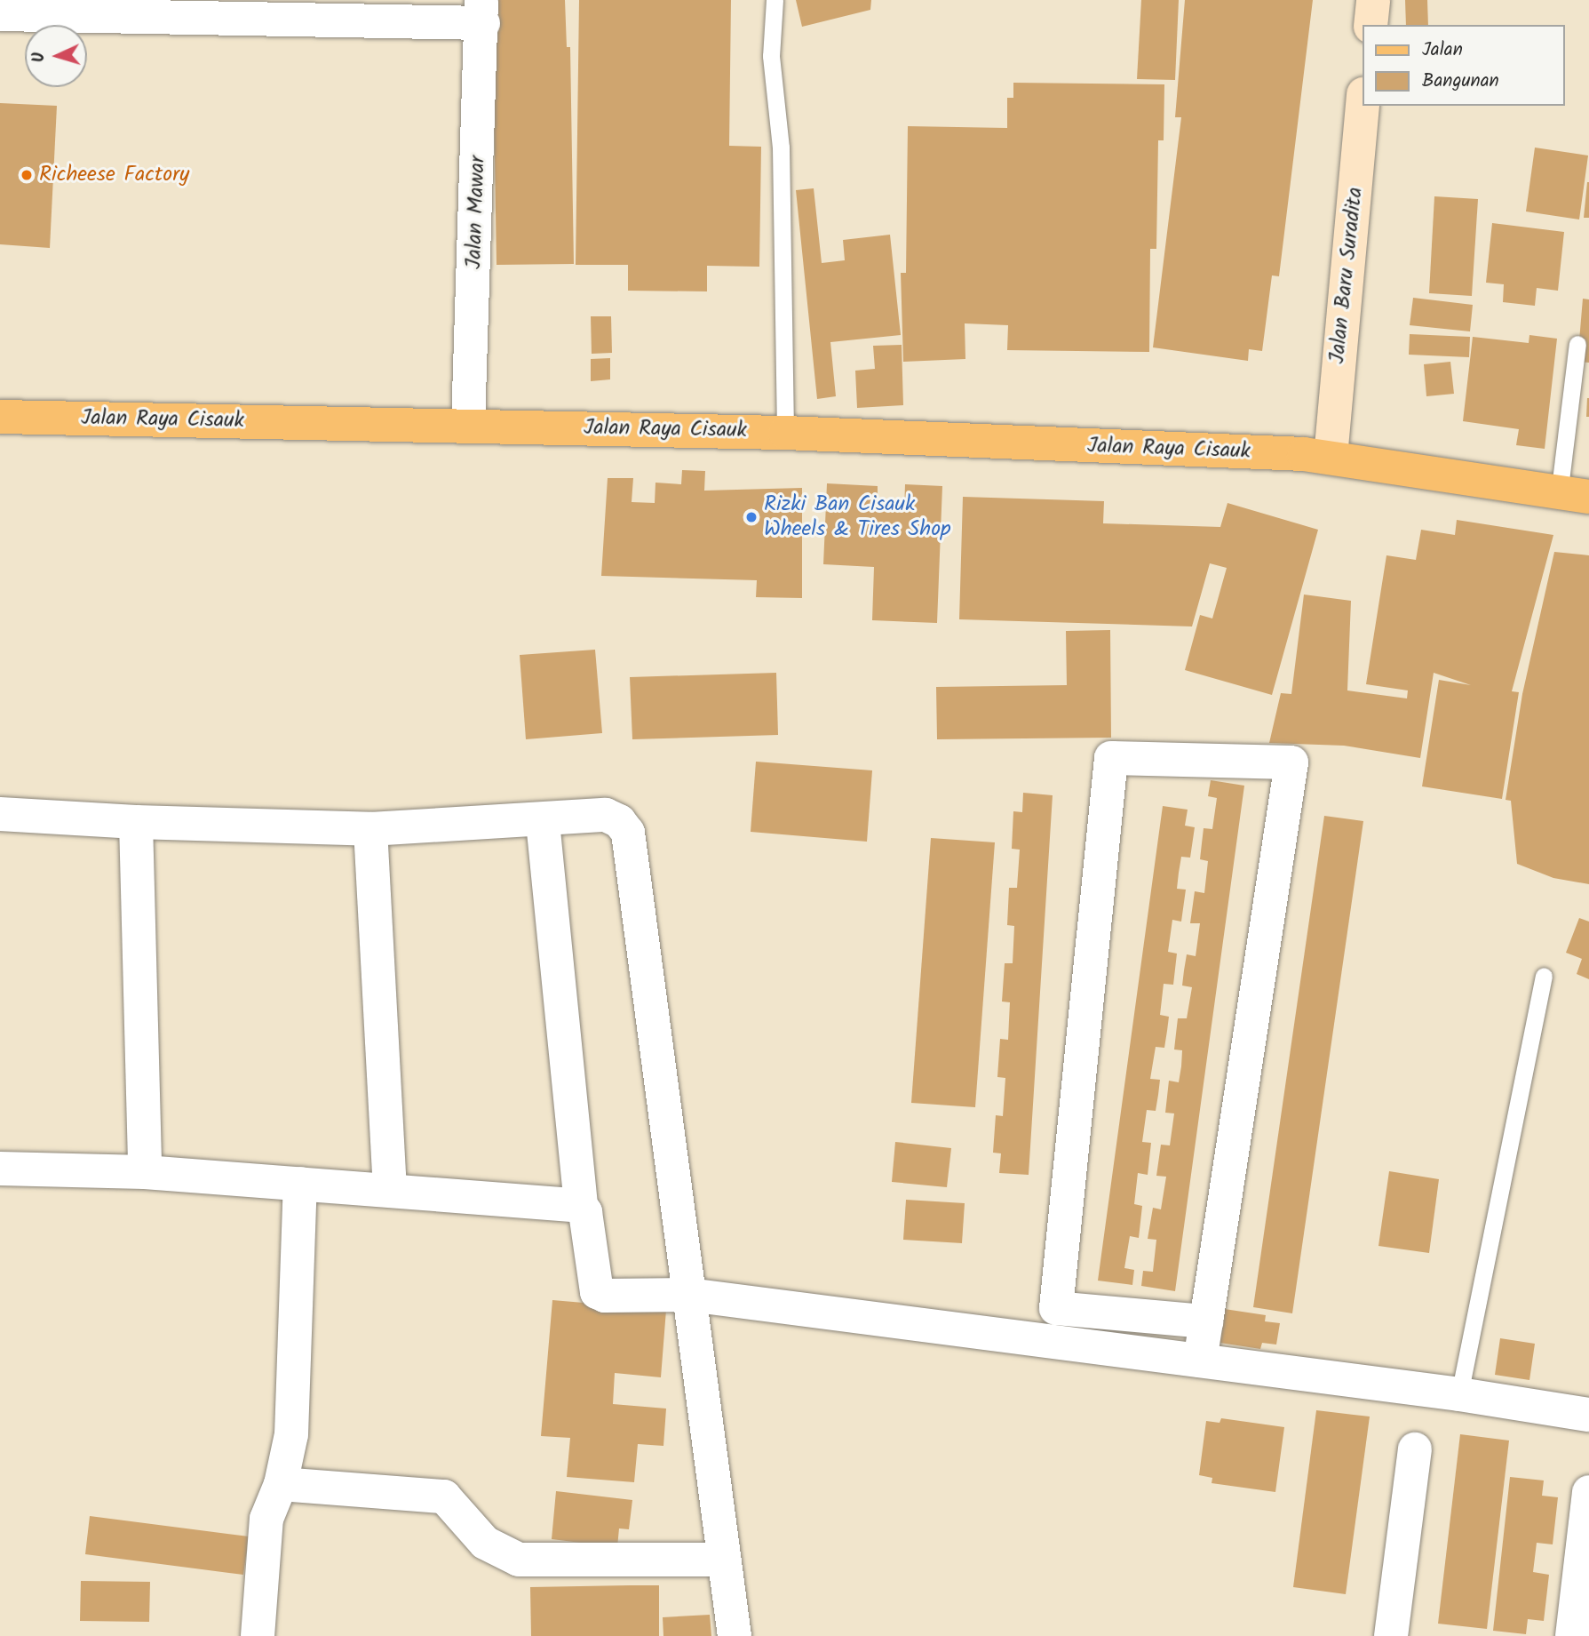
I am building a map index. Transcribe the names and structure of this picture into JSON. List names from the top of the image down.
{
  "streets": {
    "main road": ["Jalan Baru Suradita", "Jalan Raya Cisauk"],
    "street": ["Jalan Mawar"]
  },
  "crossings": [
    ["Jalan Mawar", "Jalan Raya Cisauk"],
    ["Jalan Baru Suradita", "Jalan Raya Cisauk"]
  ],
  "places": ["Richeese Factory", "Rizki Ban Cisauk Wheels & Tires Shop"],
  "legend": ["Jalan", "Bangunan"],
  "north": "left"
}
